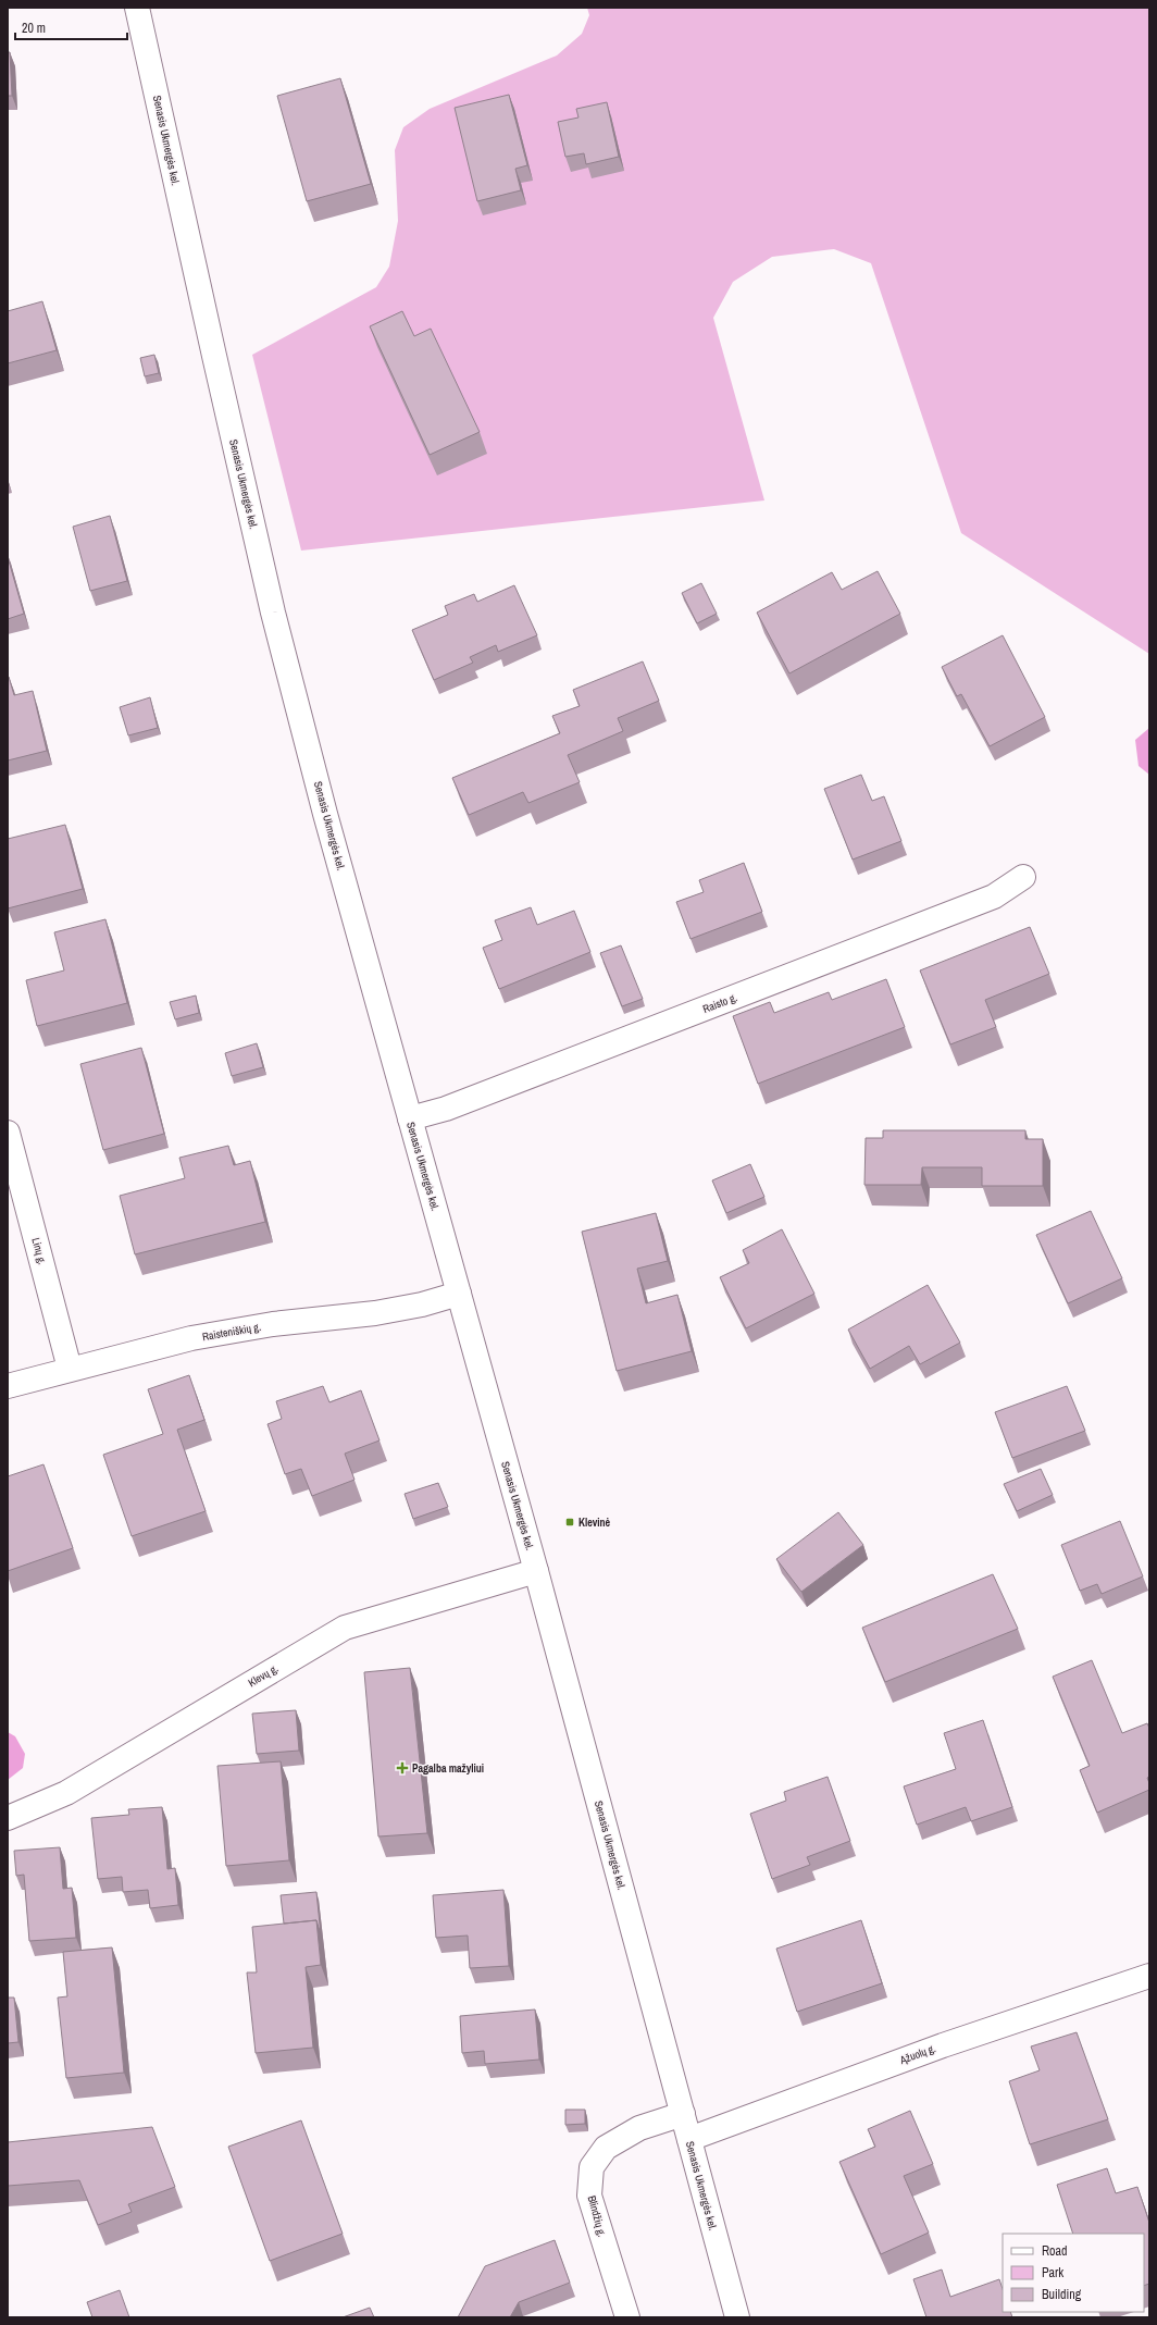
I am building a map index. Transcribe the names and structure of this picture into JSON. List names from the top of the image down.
{
  "streets": {
    "street": [
      "Senasis Ukmergės kel.",
      "Raisto g.",
      "Linų g.",
      "Raisteniškių g.",
      "Klevų g.",
      "Ąžuolų g.",
      "Blindžių g."
    ]
  },
  "crossings": [
    ["Senasis Ukmergės kel.", "Raisto g."],
    ["Senasis Ukmergės kel.", "Raisteniškių g."],
    ["Senasis Ukmergės kel.", "Klevų g."],
    ["Senasis Ukmergės kel.", "Ąžuolų g."],
    ["Senasis Ukmergės kel.", "Blindžių g."],
    ["Linų g.", "Raisteniškių g."]
  ],
  "places": {
    "transit": ["Klevinė"],
    "health": ["Pagalba mažyliui"]
  },
  "legend": ["Road", "Park", "Building"],
  "scale_bar": "20 m"
}
